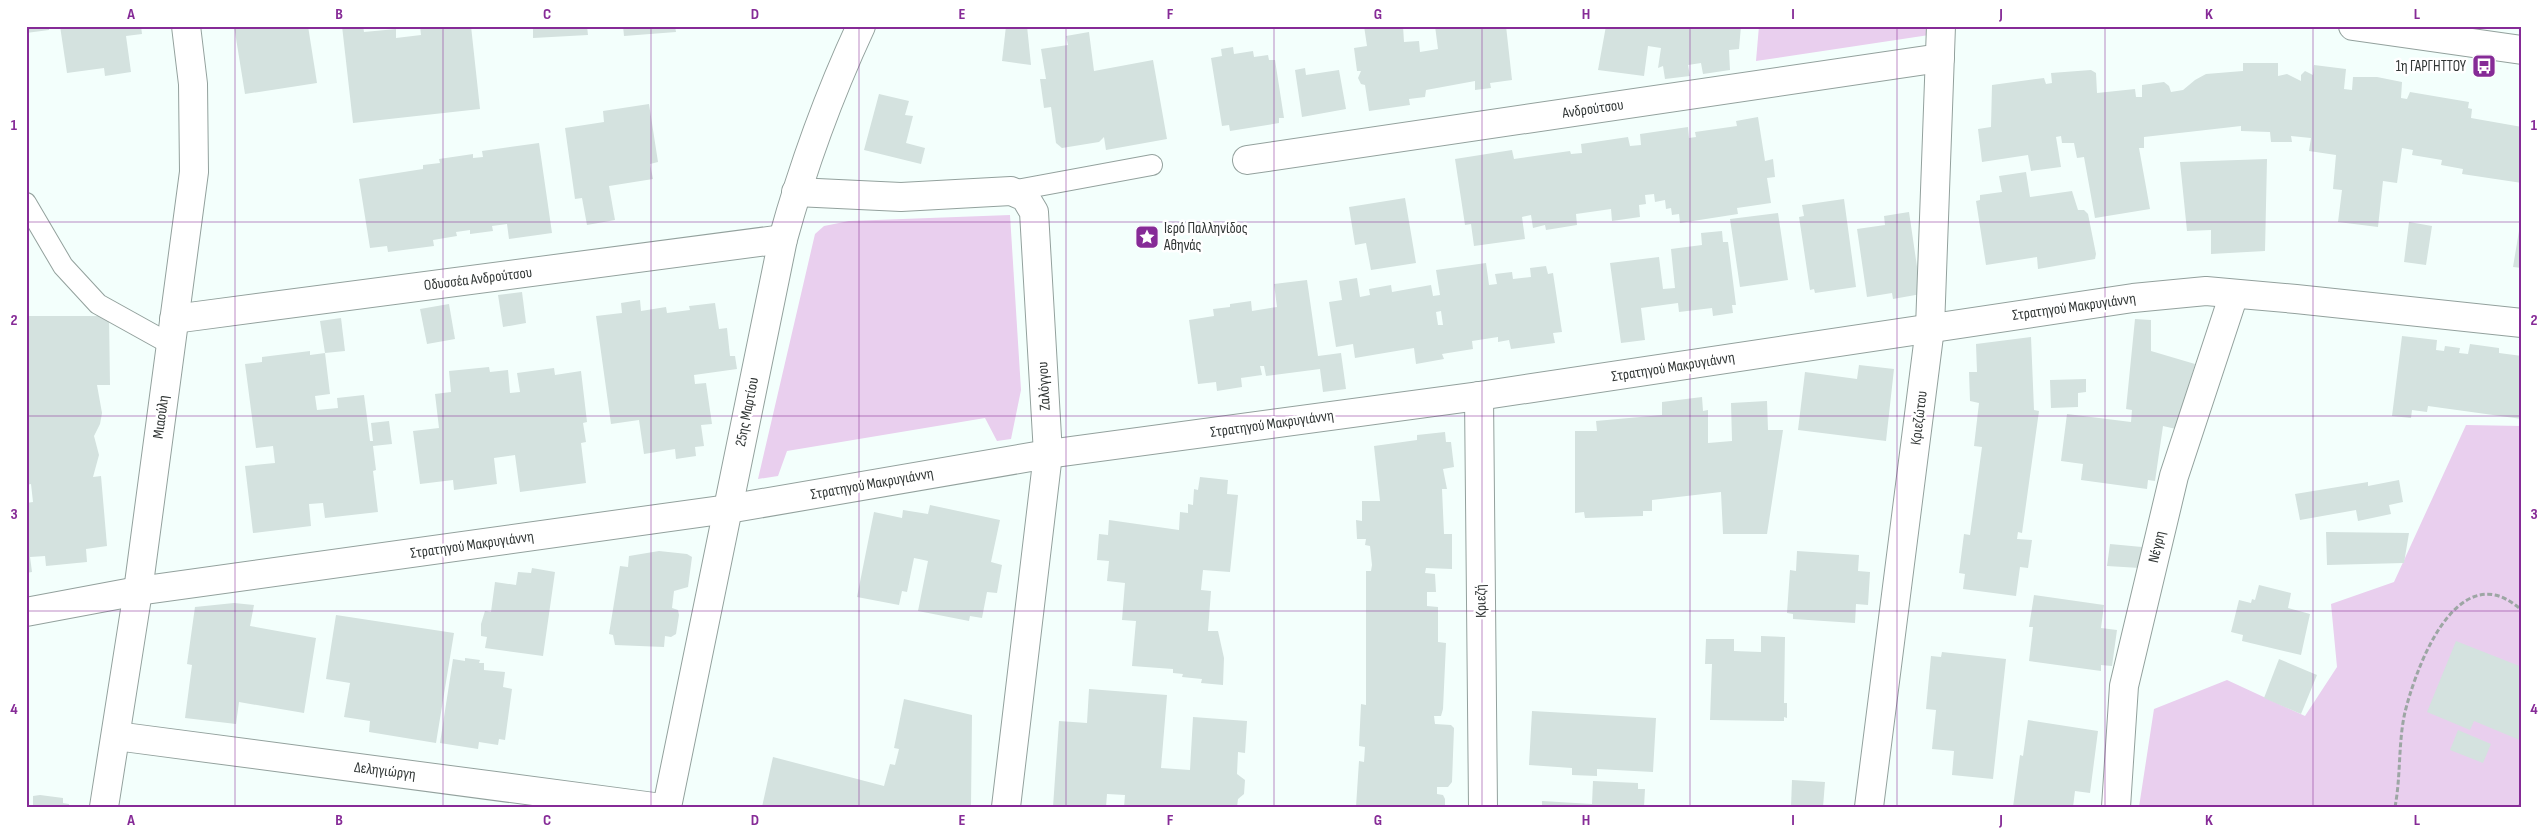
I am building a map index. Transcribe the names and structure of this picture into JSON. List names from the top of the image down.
{
  "streets": {
    "street": [
      "Ανδρούτσου",
      "Οδυσσέα Ανδρούτσου",
      "Στρατηγού Μακρυγιάννη",
      "Ζαλόγγου",
      "25ης Μαρτίου",
      "Μιαούλη",
      "Κριεζώτου",
      "Νέγρη",
      "Κριεζή",
      "Δεληγιώργη"
    ]
  },
  "crossings": [
    ["Ανδρούτσου", "Κριεζώτου"],
    ["Οδυσσέα Ανδρούτσου", "25ης Μαρτίου"],
    ["Οδυσσέα Ανδρούτσου", "Μιαούλη"],
    ["Στρατηγού Μακρυγιάννη", "Ζαλόγγου"],
    ["Στρατηγού Μακρυγιάννη", "25ης Μαρτίου"],
    ["Στρατηγού Μακρυγιάννη", "Μιαούλη"],
    ["Στρατηγού Μακρυγιάννη", "Κριεζώτου"],
    ["Στρατηγού Μακρυγιάννη", "Νέγρη"],
    ["Στρατηγού Μακρυγιάννη", "Κριεζή"],
    ["Μιαούλη", "Δεληγιώργη"]
  ],
  "places": {
    "bus stop": ["1η ΓΑΡΓΗΤΤΟΥ"],
    "place": ["Ιερό Παλληνίδος Αθηνάς"]
  },
  "grid": {
    "columns": [
      "A",
      "B",
      "C",
      "D",
      "E",
      "F",
      "G",
      "H",
      "I",
      "J",
      "K",
      "L"
    ],
    "rows": [
      "1",
      "2",
      "3",
      "4"
    ]
  }
}
